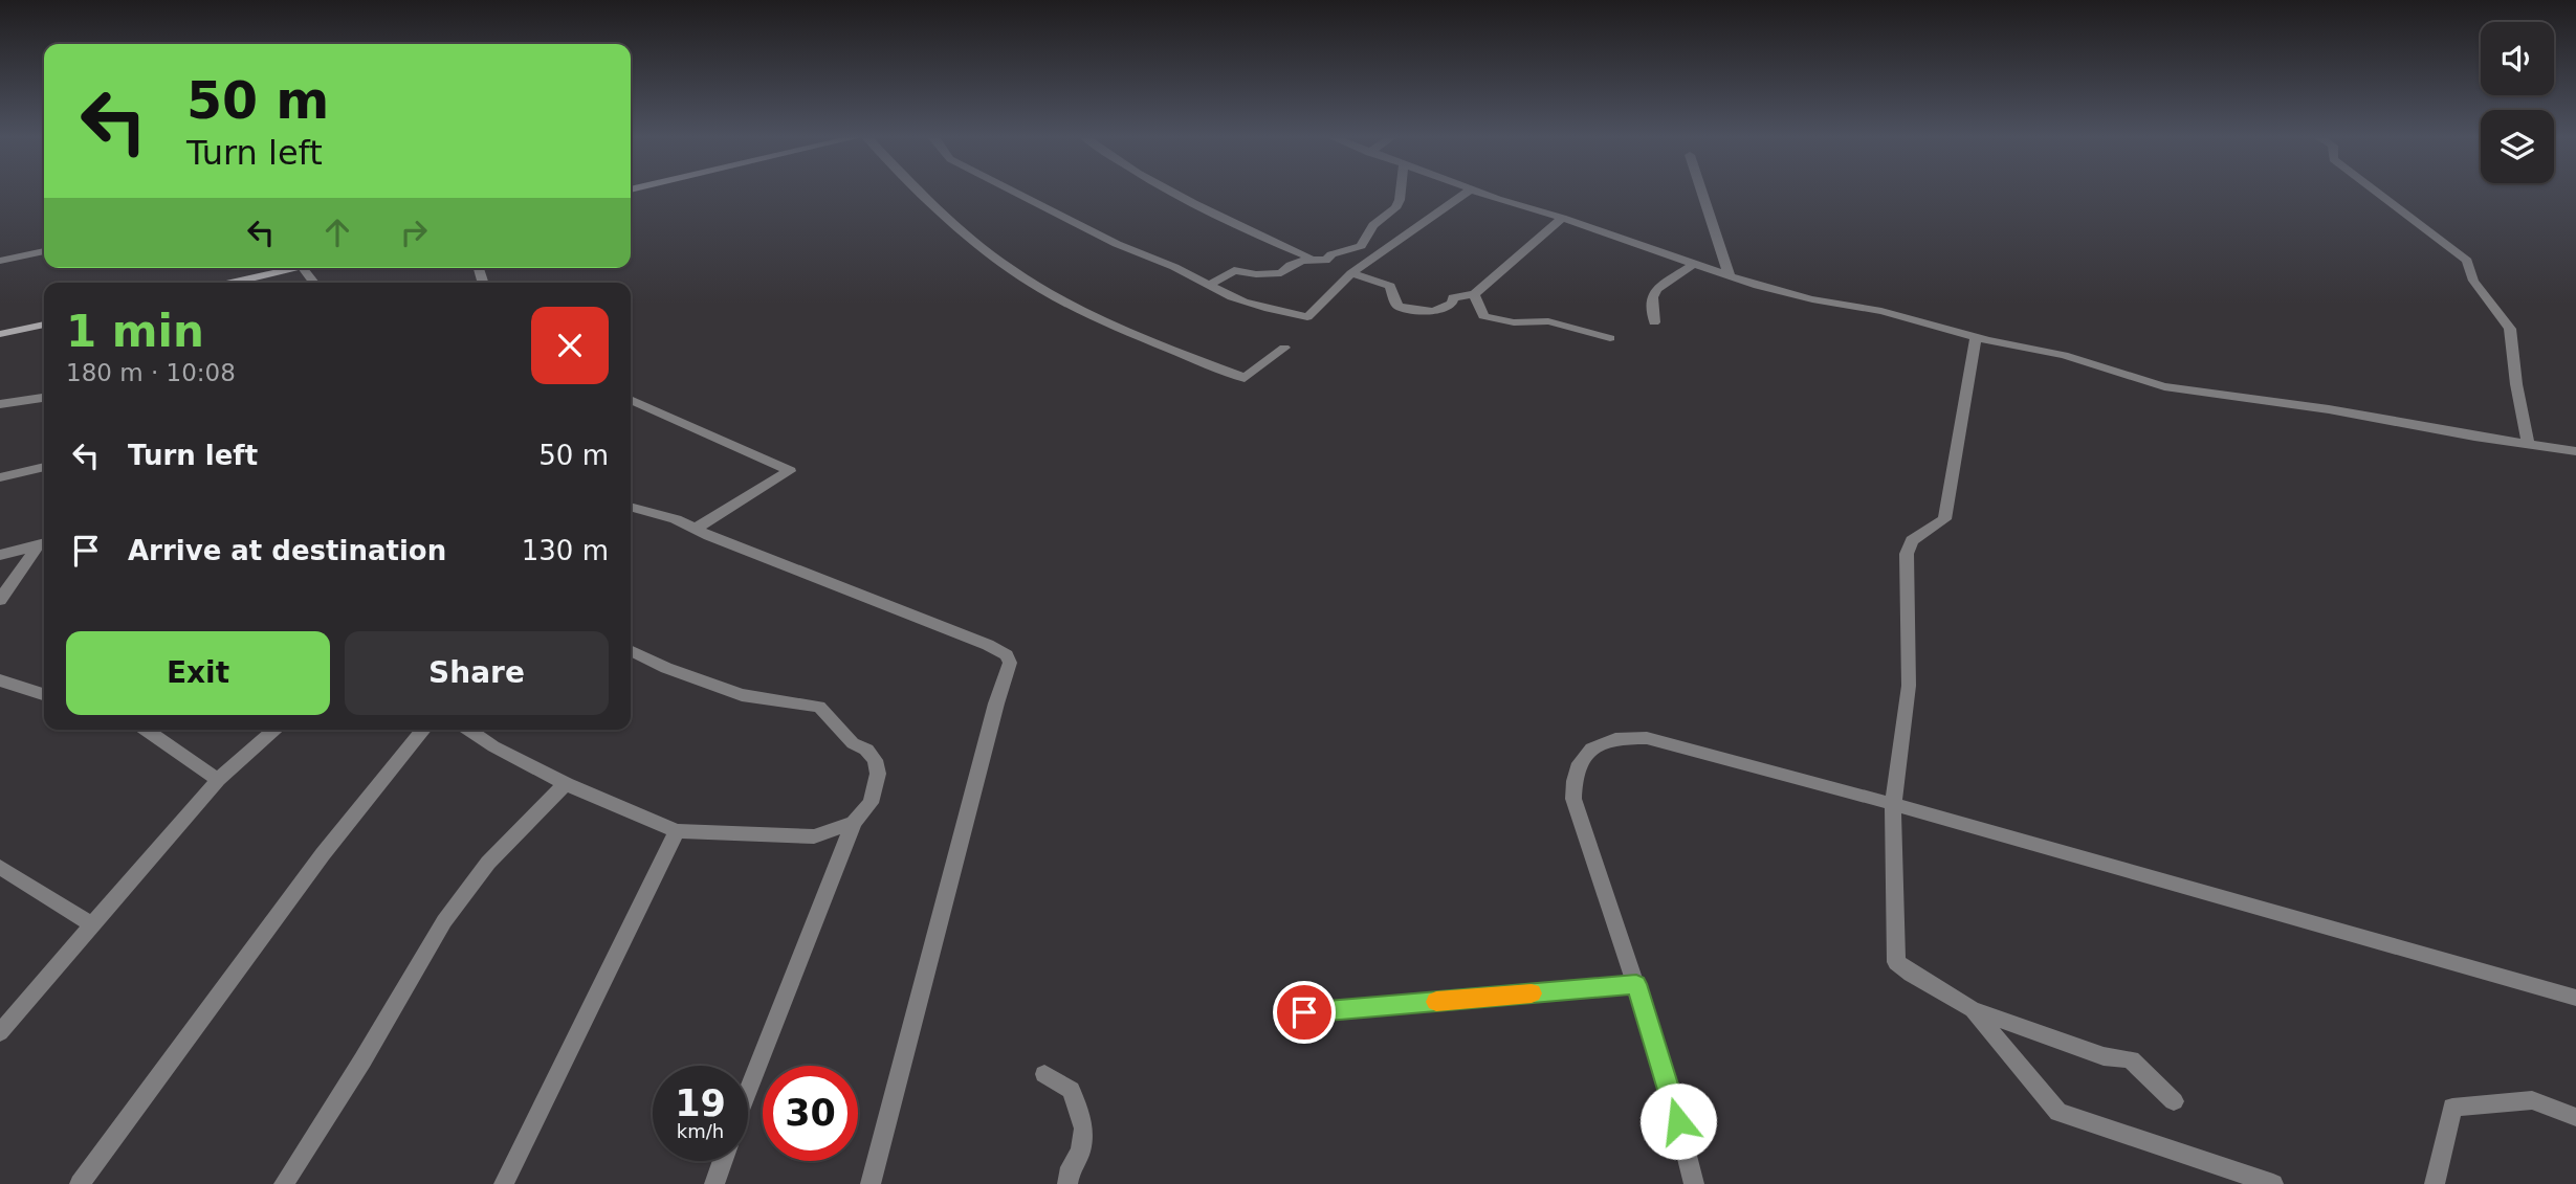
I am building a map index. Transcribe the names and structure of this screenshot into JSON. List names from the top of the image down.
{
  "page": {
    "turn": ["50 m", "Turn left"],
    "heading": ["1 min", "180 m · 10:08"],
    "list": [
      {
        "name": "Turn left",
        "value": "50 m"
      },
      {
        "name": "Arrive at destination",
        "value": "130 m"
      }
    ],
    "buttons": ["Exit", "Share"],
    "speed": "19 km/h",
    "limit": "30"
  }
}
